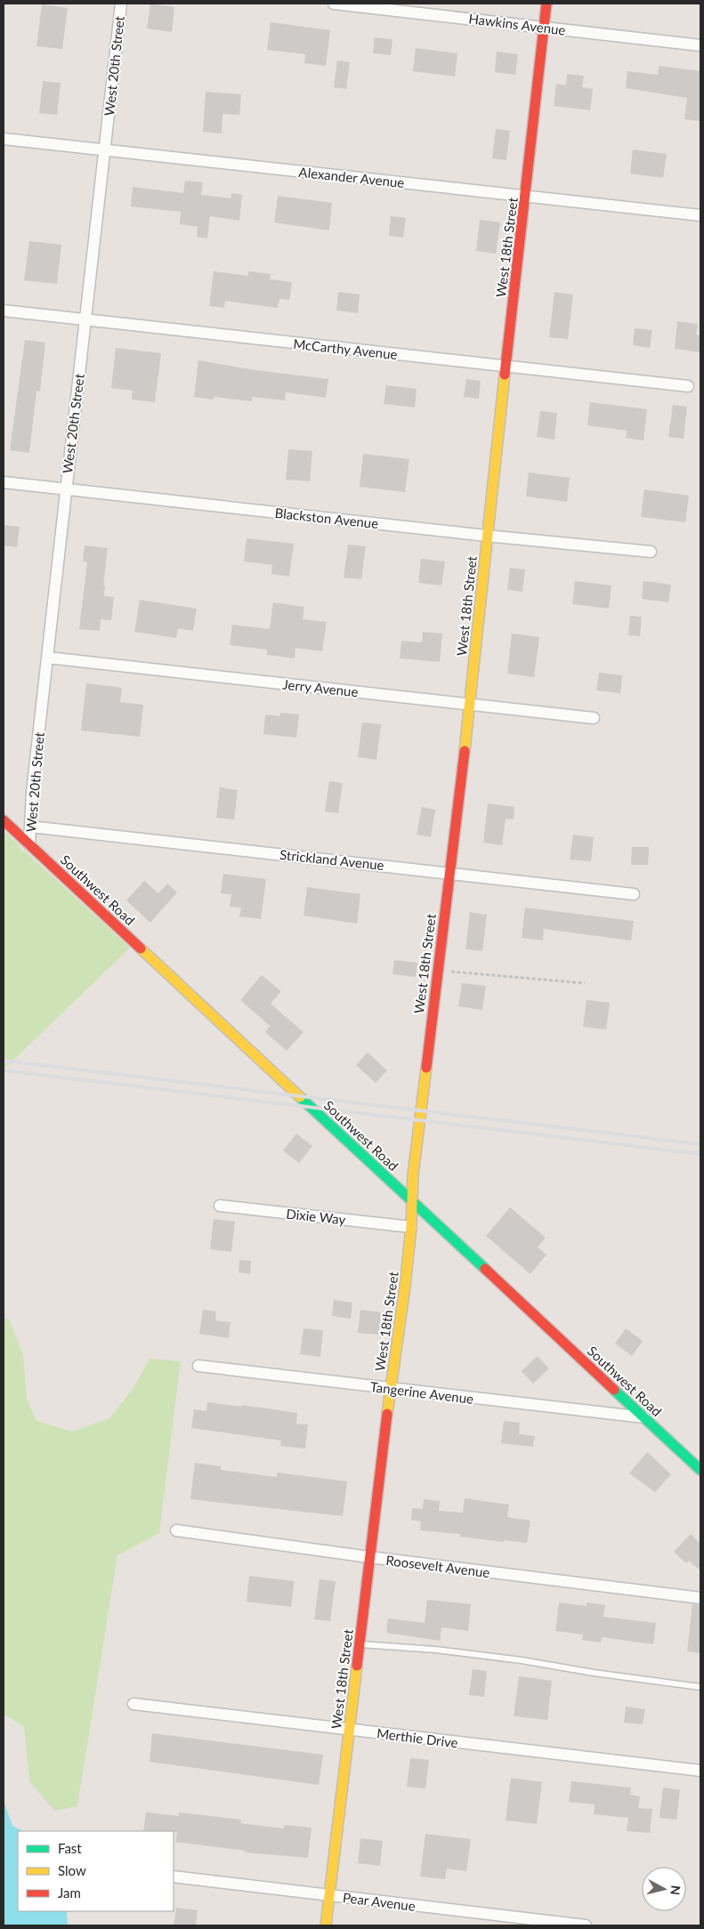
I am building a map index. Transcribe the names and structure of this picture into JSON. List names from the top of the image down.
{
  "streets": {
    "street": [
      "Hawkins Avenue",
      "West 20th Street",
      "Alexander Avenue",
      "West 18th Street",
      "McCarthy Avenue",
      "Blackston Avenue",
      "Jerry Avenue",
      "Strickland Avenue",
      "Southwest Road",
      "Dixie Way",
      "Tangerine Avenue",
      "Roosevelt Avenue",
      "Merthie Drive",
      "Pear Avenue"
    ]
  },
  "crossings": [
    ["Hawkins Avenue", "West 18th Street"],
    ["West 20th Street", "Alexander Avenue"],
    ["West 20th Street", "McCarthy Avenue"],
    ["West 20th Street", "Blackston Avenue"],
    ["West 20th Street", "Jerry Avenue"],
    ["West 20th Street", "Strickland Avenue"],
    ["West 20th Street", "Southwest Road"],
    ["Alexander Avenue", "West 18th Street"],
    ["West 18th Street", "McCarthy Avenue"],
    ["West 18th Street", "Blackston Avenue"],
    ["West 18th Street", "Jerry Avenue"],
    ["West 18th Street", "Strickland Avenue"],
    ["West 18th Street", "Southwest Road"],
    ["West 18th Street", "Dixie Way"],
    ["West 18th Street", "Tangerine Avenue"],
    ["West 18th Street", "Roosevelt Avenue"],
    ["West 18th Street", "Merthie Drive"],
    ["West 18th Street", "Pear Avenue"],
    ["Southwest Road", "Tangerine Avenue"]
  ],
  "legend": ["Fast", "Slow", "Jam"],
  "north": "right"
}
